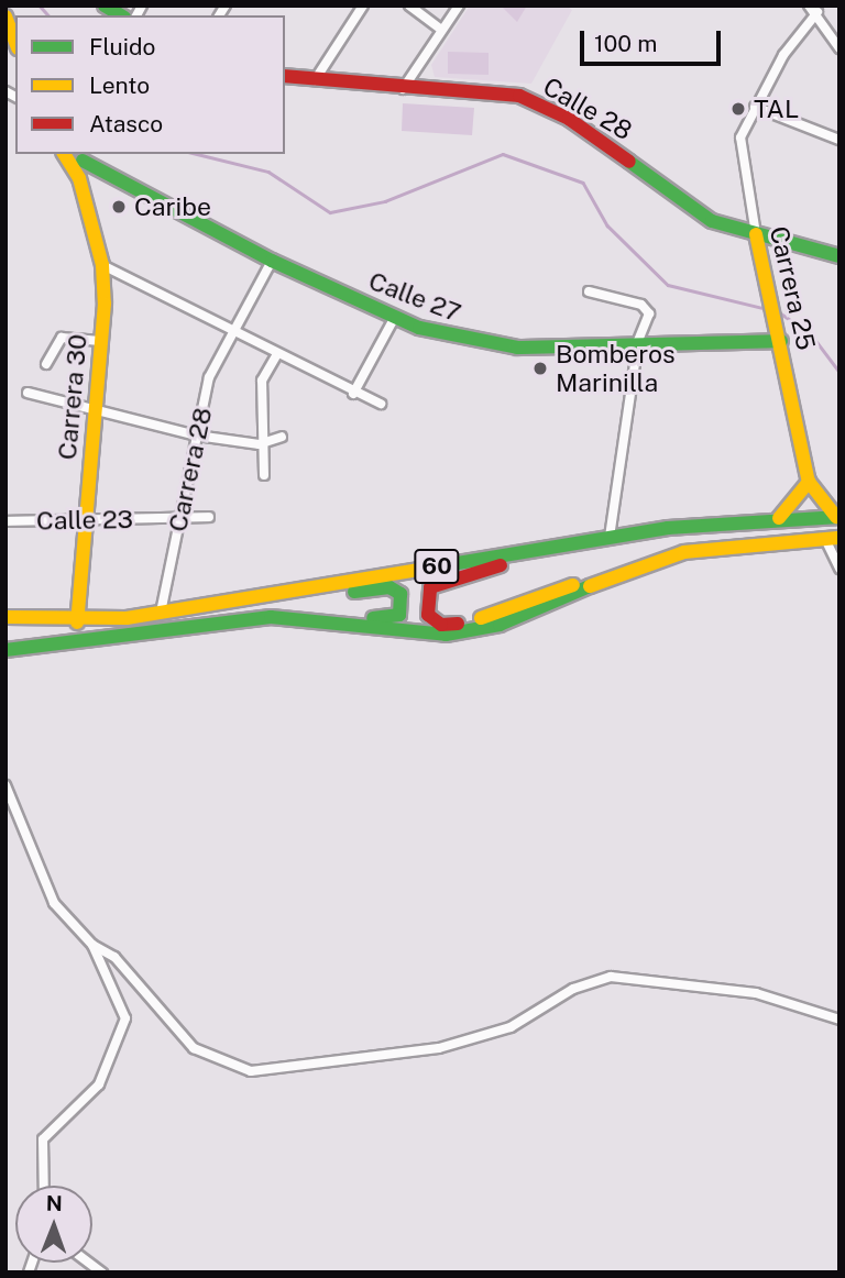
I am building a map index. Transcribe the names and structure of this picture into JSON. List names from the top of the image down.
{
  "streets": {
    "main road": [
      "Calle 28",
      "Carrera 25",
      "Calle 27",
      "Carrera 30",
      "60"
    ],
    "street": ["Carrera 28", "Calle 23"]
  },
  "crossings": [
    ["Calle 28", "Carrera 25"],
    ["Carrera 25", "Calle 27"],
    ["Carrera 25", "60"],
    ["Calle 27", "Carrera 30"],
    ["Calle 27", "Carrera 28"],
    ["Carrera 30", "Calle 23"],
    ["Carrera 30", "60"],
    ["Carrera 28", "Calle 23"],
    ["Carrera 28", "60"]
  ],
  "places": ["TAL", "Caribe", "Bomberos Marinilla"],
  "legend": ["Fluido", "Lento", "Atasco"],
  "scale_bar": "100 m",
  "north": "top"
}
